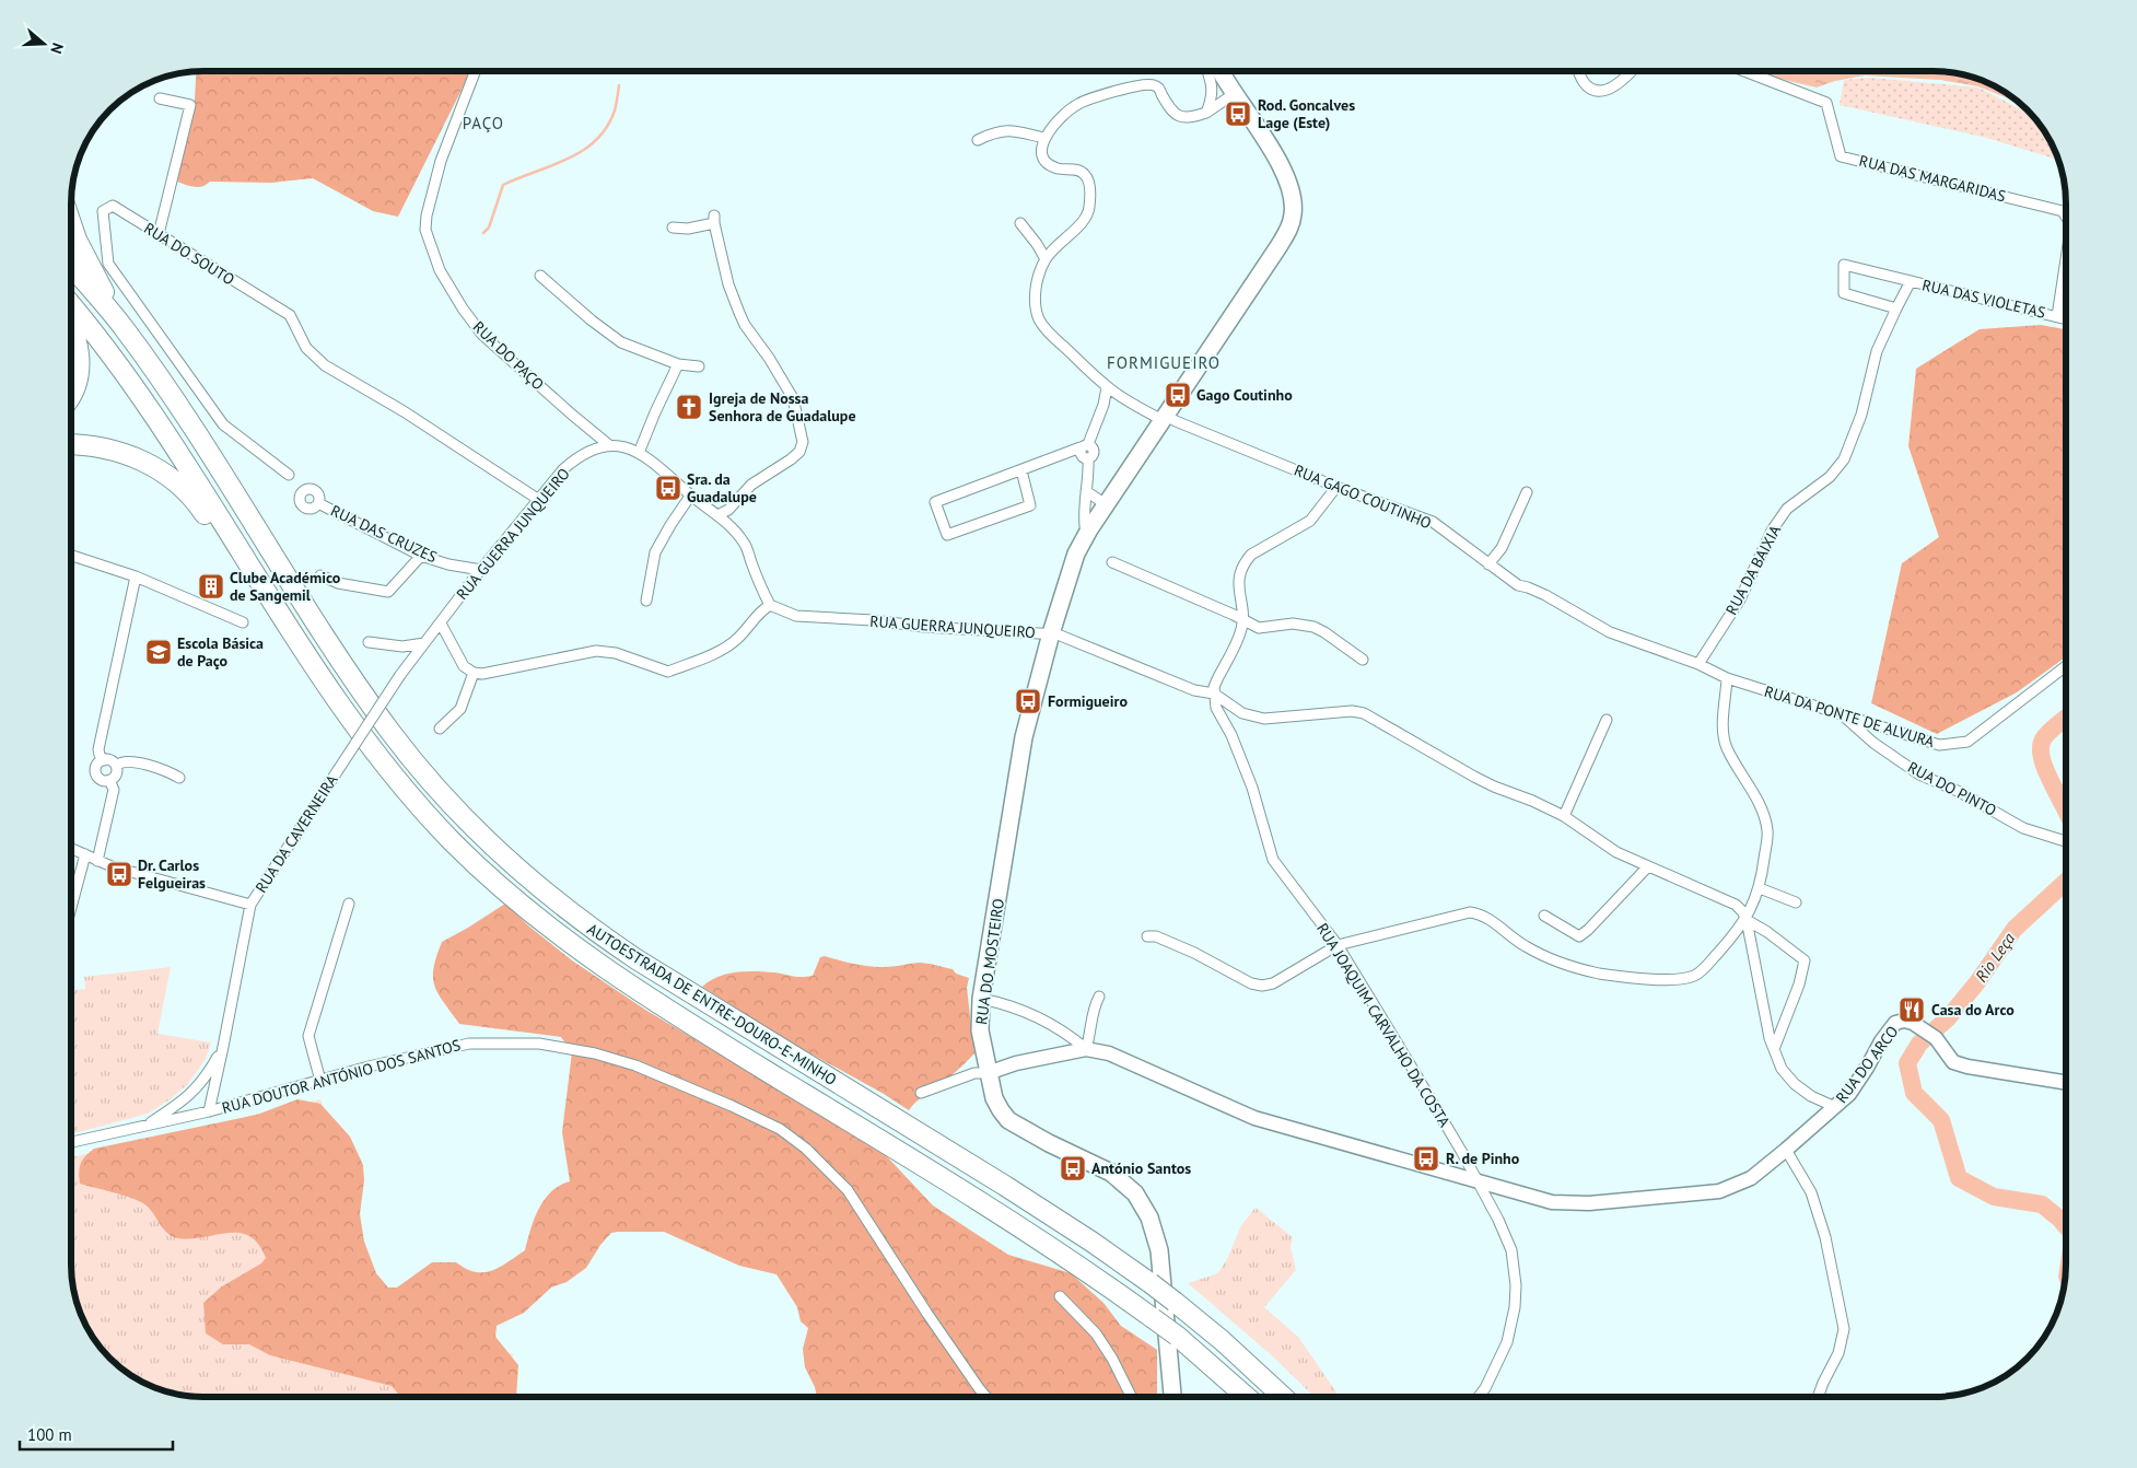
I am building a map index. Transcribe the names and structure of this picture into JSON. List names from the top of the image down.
{
  "streets": {
    "highway": ["AUTOESTRADA DE ENTRE-DOURO-E-MINHO"],
    "main road": ["RUA DO MOSTEIRO"],
    "street": [
      "RUA DAS MARGARIDAS",
      "RUA DO SOUTO",
      "RUA DAS VIOLETAS",
      "RUA DO PAÇO",
      "RUA GAGO COUTINHO",
      "RUA DAS CRUZES",
      "RUA GUERRA JUNQUEIRO",
      "RUA DA BAIXIA",
      "RUA DA PONTE DE ALVURA",
      "RUA DO PINTO",
      "RUA DA CAVERNEIRA",
      "RUA JOAQUIM CARVALHO DA COSTA",
      "RUA DO ARCO",
      "RUA DOUTOR ANTÓNIO DOS SANTOS"
    ]
  },
  "crossings": [
    ["RUA DAS MARGARIDAS", "RUA DAS VIOLETAS"],
    ["RUA DO SOUTO", "RUA GUERRA JUNQUEIRO"],
    ["RUA DAS VIOLETAS", "RUA DA BAIXIA"],
    ["RUA DO PAÇO", "RUA GUERRA JUNQUEIRO"],
    ["RUA GAGO COUTINHO", "RUA DA BAIXIA"],
    ["RUA GAGO COUTINHO", "RUA DA PONTE DE ALVURA"],
    ["RUA GAGO COUTINHO", "RUA DO MOSTEIRO"],
    ["RUA DAS CRUZES", "RUA GUERRA JUNQUEIRO"],
    ["RUA GUERRA JUNQUEIRO", "RUA DA CAVERNEIRA"],
    ["RUA GUERRA JUNQUEIRO", "RUA DO MOSTEIRO"],
    ["RUA GUERRA JUNQUEIRO", "RUA JOAQUIM CARVALHO DA COSTA"],
    ["RUA DA BAIXIA", "RUA DA PONTE DE ALVURA"],
    ["RUA DA PONTE DE ALVURA", "RUA DO PINTO"],
    ["RUA DA CAVERNEIRA", "RUA DOUTOR ANTÓNIO DOS SANTOS"]
  ],
  "districts": ["PAÇO", "FORMIGUEIRO"],
  "water": ["Rio Leça"],
  "places": {
    "bus stop": [
      "Rod. Goncalves Lage (Este)",
      "Gago Coutinho",
      "Sra. da Guadalupe",
      "Formigueiro",
      "Dr. Carlos Felgueiras",
      "R. de Pinho",
      "António Santos"
    ],
    "church": ["Igreja de Nossa Senhora de Guadalupe"],
    "building": ["Clube Académico de Sangemil"],
    "school or university": ["Escola Básica de Paço"],
    "restaurant": ["Casa do Arco"]
  },
  "scale_bar": "100 m",
  "north": "right"
}
